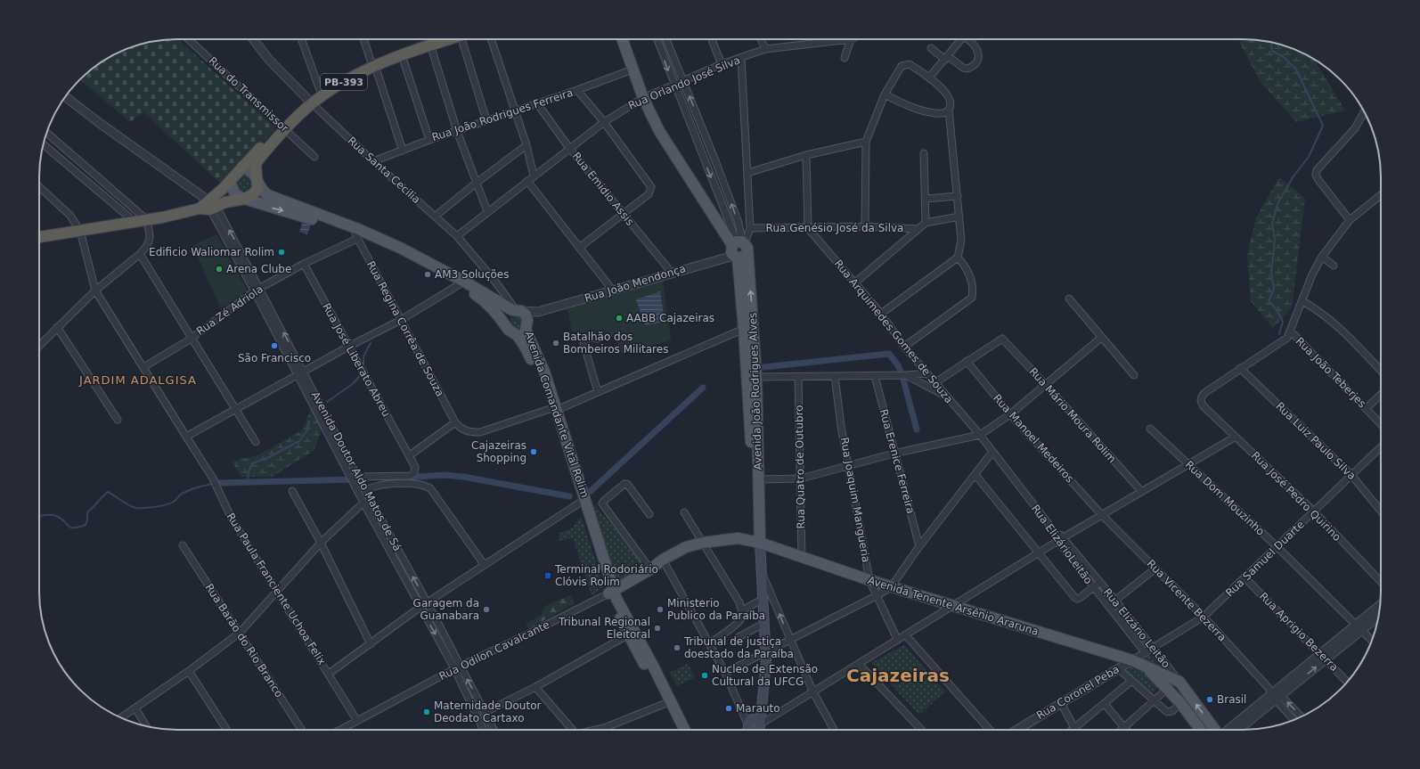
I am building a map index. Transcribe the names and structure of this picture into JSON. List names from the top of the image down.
{
  "streets": {
    "highway": ["PB-393"],
    "main road": [
      "Avenida João Rodrigues Alves",
      "Avenida Comandante Vital Rolim",
      "Avenida Tenente Arsênio Araruna",
      "Rua Odilon Cavalcante"
    ],
    "street": [
      "Rua Orlando José Silva",
      "Rua do Transmissor",
      "Rua João Rodrigues Ferreira",
      "Rua Santa Cecilia",
      "Rua Emidio Assis",
      "Rua Genésio José da Silva",
      "Rua João Mendonça",
      "Rua Zé Adriola",
      "Rua Regina Corrêa de Souza",
      "Rua Arquimedes Gomes de Souza",
      "Rua José Liberato Abreu",
      "Rua João Teberjes",
      "Rua Mário Moura Rolim",
      "Rua Manoel Medeiros",
      "Rua Luiz Paulo Silva",
      "Rua Erenice Ferreira",
      "Rua Quatro de Outubro",
      "Avenida Doutor Aldo Matos de Sá",
      "Rua José Pedro Quirino",
      "Rua Dom Mouzinho",
      "Rua Joaquim Mangueria",
      "Rua ElizárioLeitão",
      "Rua Samuel Duarte",
      "Rua Paula Franciente Uchoa Felix",
      "Rua Vicente Bezerra",
      "Rua Elizário Leitão",
      "Rua Aprigio Bezerra",
      "Rua Barāo do Rio Branco",
      "Rua Coronel Peba"
    ]
  },
  "crossings": [
    ["PB-393", "Rua do Transmissor"],
    ["PB-393", "Rua Santa Cecilia"],
    ["PB-393", "Avenida Comandante Vital Rolim"],
    ["Rua Orlando José Silva", "Rua Santa Cecilia"],
    ["Rua Orlando José Silva", "Rua Emidio Assis"],
    ["Rua João Rodrigues Ferreira", "Rua Santa Cecilia"],
    ["Rua João Rodrigues Ferreira", "Rua Emidio Assis"],
    ["Rua Santa Cecilia", "Avenida Comandante Vital Rolim"],
    ["Rua Emidio Assis", "Rua João Mendonça"],
    ["Rua Genésio José da Silva", "Rua Arquimedes Gomes de Souza"],
    ["Rua João Mendonça", "Avenida João Rodrigues Alves"],
    ["Rua Zé Adriola", "Rua Regina Corrêa de Souza"],
    ["Rua Zé Adriola", "Rua José Liberato Abreu"],
    ["Rua Zé Adriola", "Avenida Comandante Vital Rolim"],
    ["Rua Zé Adriola", "Avenida Doutor Aldo Matos de Sá"],
    ["Rua Zé Adriola", "Rua Paula Franciente Uchoa Felix"],
    ["Rua Regina Corrêa de Souza", "Avenida Comandante Vital Rolim"],
    ["Rua Arquimedes Gomes de Souza", "Rua ElizárioLeitão"],
    ["Rua José Liberato Abreu", "Avenida Doutor Aldo Matos de Sá"],
    ["Avenida João Rodrigues Alves", "Avenida Tenente Arsênio Araruna"],
    ["Avenida João Rodrigues Alves", "Rua Odilon Cavalcante"],
    ["Avenida Comandante Vital Rolim", "Rua Odilon Cavalcante"],
    ["Rua Mário Moura Rolim", "Rua Manoel Medeiros"],
    ["Rua Manoel Medeiros", "Rua Vicente Bezerra"],
    ["Rua Luiz Paulo Silva", "Rua José Pedro Quirino"],
    ["Rua Luiz Paulo Silva", "Rua Samuel Duarte"],
    ["Rua Quatro de Outubro", "Avenida Tenente Arsênio Araruna"],
    ["Avenida Doutor Aldo Matos de Sá", "Rua Odilon Cavalcante"],
    ["Rua José Pedro Quirino", "Rua Samuel Duarte"],
    ["Rua Dom Mouzinho", "Rua Samuel Duarte"],
    ["Rua Joaquim Mangueria", "Avenida Tenente Arsênio Araruna"],
    ["Rua ElizárioLeitão", "Rua Samuel Duarte"],
    ["Rua ElizárioLeitão", "Rua Elizário Leitão"],
    ["Rua Samuel Duarte", "Rua Vicente Bezerra"],
    ["Rua Samuel Duarte", "Avenida Tenente Arsênio Araruna"],
    ["Rua Samuel Duarte", "Rua Elizário Leitão"],
    ["Rua Samuel Duarte", "Rua Aprigio Bezerra"],
    ["Rua Samuel Duarte", "Rua Coronel Peba"],
    ["Rua Paula Franciente Uchoa Felix", "Rua Odilon Cavalcante"],
    ["Avenida Tenente Arsênio Araruna", "Rua Elizário Leitão"],
    ["Avenida Tenente Arsênio Araruna", "Rua Odilon Cavalcante"],
    ["Avenida Tenente Arsênio Araruna", "Rua Coronel Peba"]
  ],
  "districts": ["JARDIM ADALGISA", "Cajazeiras"],
  "places": {
    "other": [
      "Edificio Waliomar Rolim",
      "Arena Clube",
      "AM3 Soluções",
      "AABB Cajazeiras",
      "Batalhão dos Bombeiros Militares",
      "São Francisco",
      "Cajazeiras Shopping",
      "Garagem da Guanabara",
      "Ministerio Publico da Paraíba",
      "Tribunal Regional Eleitoral",
      "Tribunal de justiça doestado da Paraíba",
      "Nucleo de Extensão Cultural da UFCG",
      "Brasil",
      "Marauto",
      "Maternidade Doutor Deodato Cartaxo"
    ],
    "transit": ["Terminal Rodoriário Clóvis Rolim"]
  }
}
